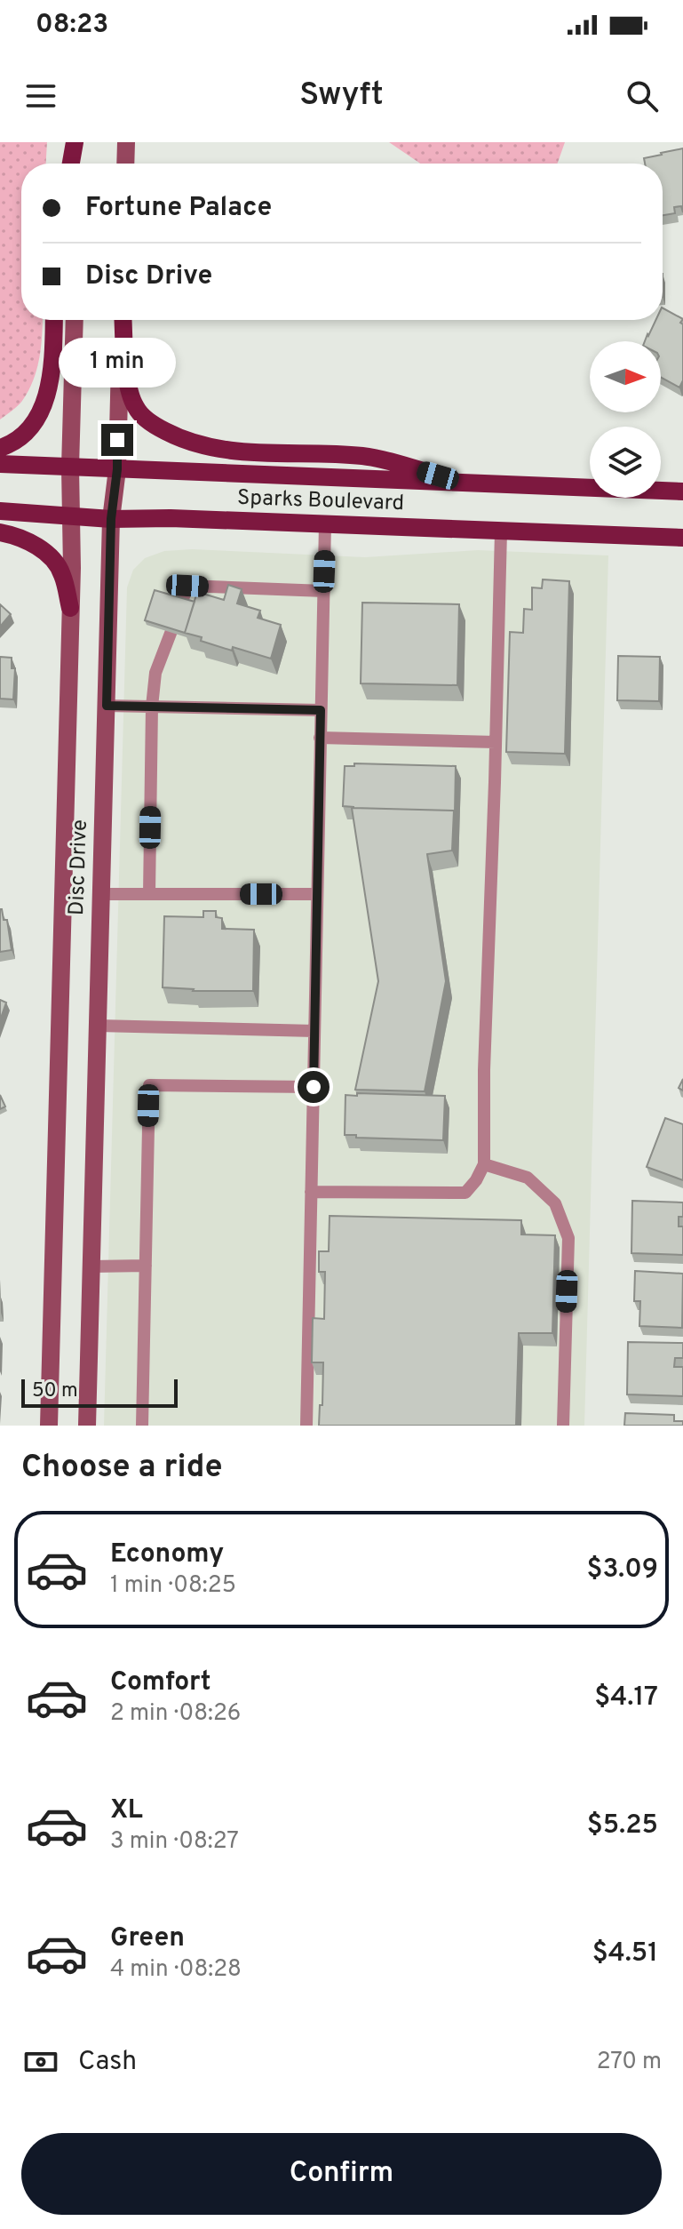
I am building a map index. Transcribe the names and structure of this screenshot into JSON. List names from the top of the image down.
{
  "streets": {
    "main road": ["Sparks Boulevard", "Disc Drive"]
  },
  "crossings": [
    ["Sparks Boulevard", "Disc Drive"]
  ],
  "scale_bar": "50 m",
  "north": "right",
  "page": {
    "status": "08:23",
    "header": "Swyft",
    "banner": ["Fortune Palace", "Disc Drive"],
    "bubble": "1 min",
    "scale": "50 m",
    "heading": "Choose a ride",
    "list": [
      {
        "name": "Economy",
        "note": "1 min · 08:25",
        "value": "$3.09"
      },
      {
        "name": "Comfort",
        "note": "2 min · 08:26",
        "value": "$4.17"
      },
      {
        "name": "XL",
        "note": "3 min · 08:27",
        "value": "$5.25"
      },
      {
        "name": "Green",
        "note": "4 min · 08:28",
        "value": "$4.51"
      }
    ],
    "pay": ["Cash", "270 m"],
    "buttons": "Confirm"
  }
}
